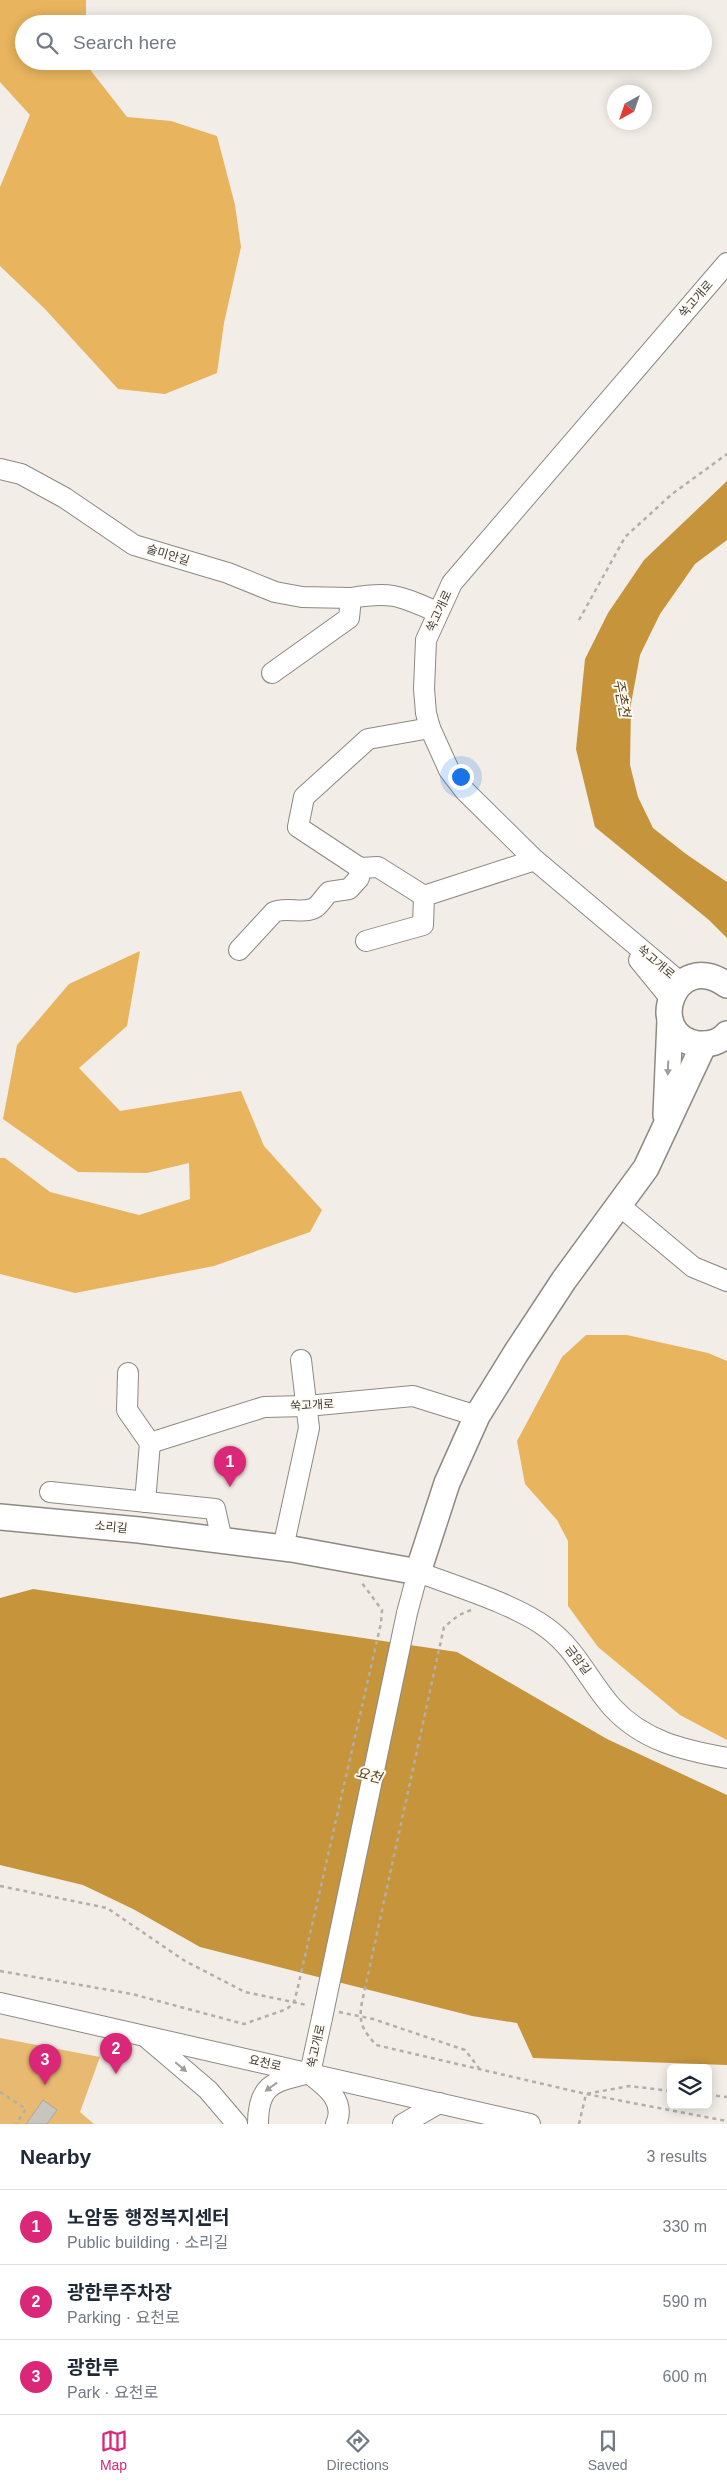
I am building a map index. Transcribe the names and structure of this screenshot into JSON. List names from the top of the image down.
{
  "streets": {
    "main road": ["소리길"],
    "street": [
      "쑥고개로",
      "술미안길",
      "금암길",
      "요천로"
    ]
  },
  "crossings": [
    ["쑥고개로", "술미안길"],
    ["쑥고개로", "소리길"],
    ["쑥고개로", "금암길"],
    ["쑥고개로", "요천로"],
    ["소리길", "금암길"]
  ],
  "water": ["주촌천", "요천"],
  "north": "bottom left",
  "page": {
    "search": "Search here",
    "pins": ["1", "2", "3"],
    "heading": ["Nearby", "3 results"],
    "list": [
      {
        "mark": "1",
        "name": "노암동 행정복지센터",
        "note": "Public building · 소리길",
        "value": "330 m"
      },
      {
        "mark": "2",
        "name": "광한루주차장",
        "note": "Parking · 요천로",
        "value": "590 m"
      },
      {
        "mark": "3",
        "name": "광한루",
        "note": "Park · 요천로",
        "value": "600 m"
      }
    ],
    "nav": ["Map", "Directions", "Saved"]
  }
}
